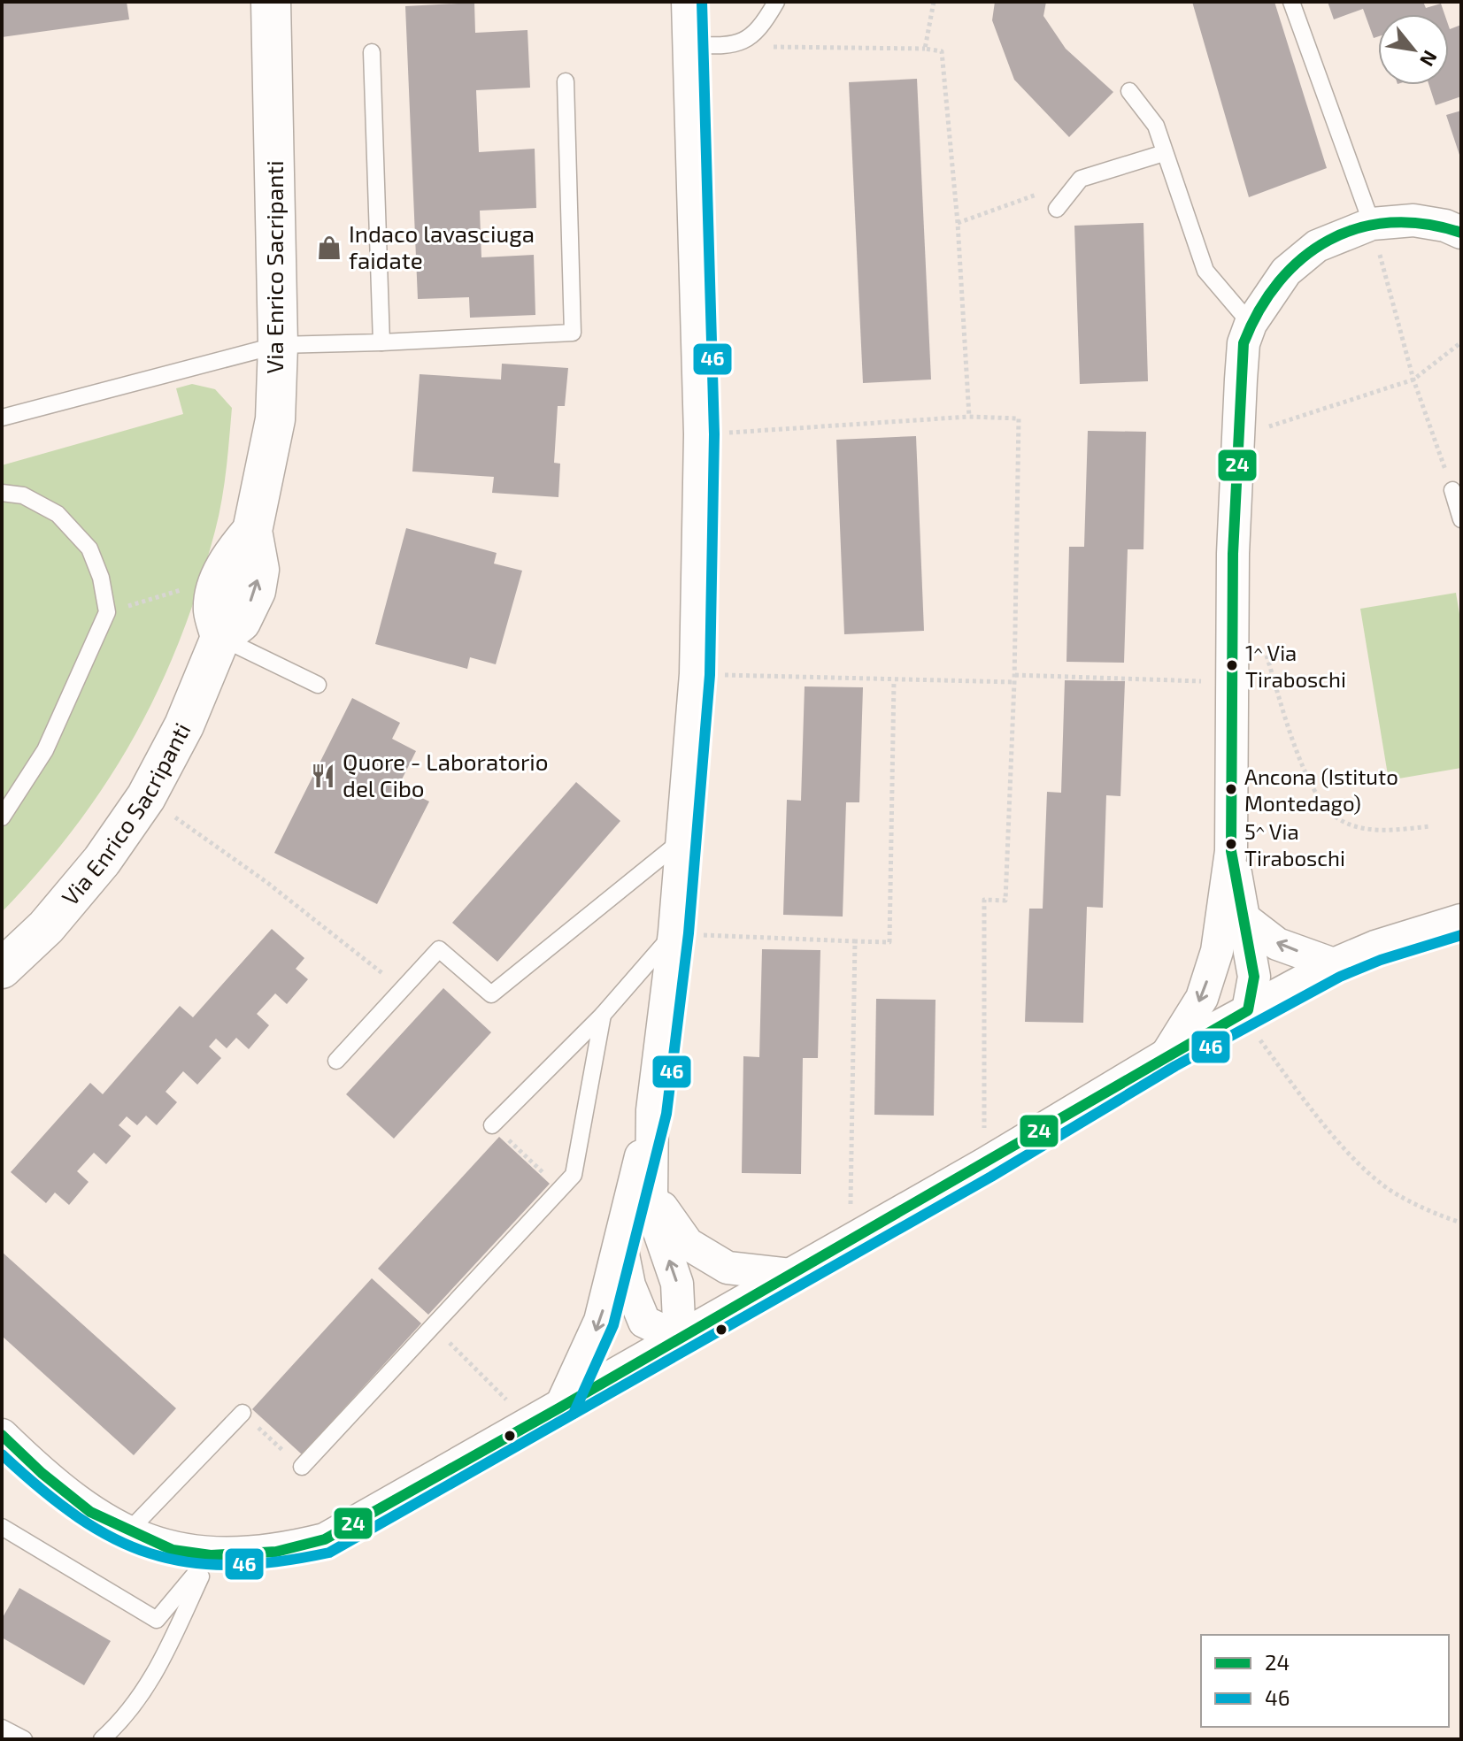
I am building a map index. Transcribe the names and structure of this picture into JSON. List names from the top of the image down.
{
  "streets": {
    "street": ["Via Enrico Sacripanti"]
  },
  "places": {
    "shop": ["Indaco lavasciuga faidate"],
    "other": ["1^ Via Tiraboschi", "Ancona (Istituto Montedago)", "5^ Via Tiraboschi"],
    "restaurant": ["Quore - Laboratorio del Cibo"]
  },
  "lines": ["transit line 46", "transit line 24"],
  "legend": ["24", "46"],
  "north": "bottom right"
}
